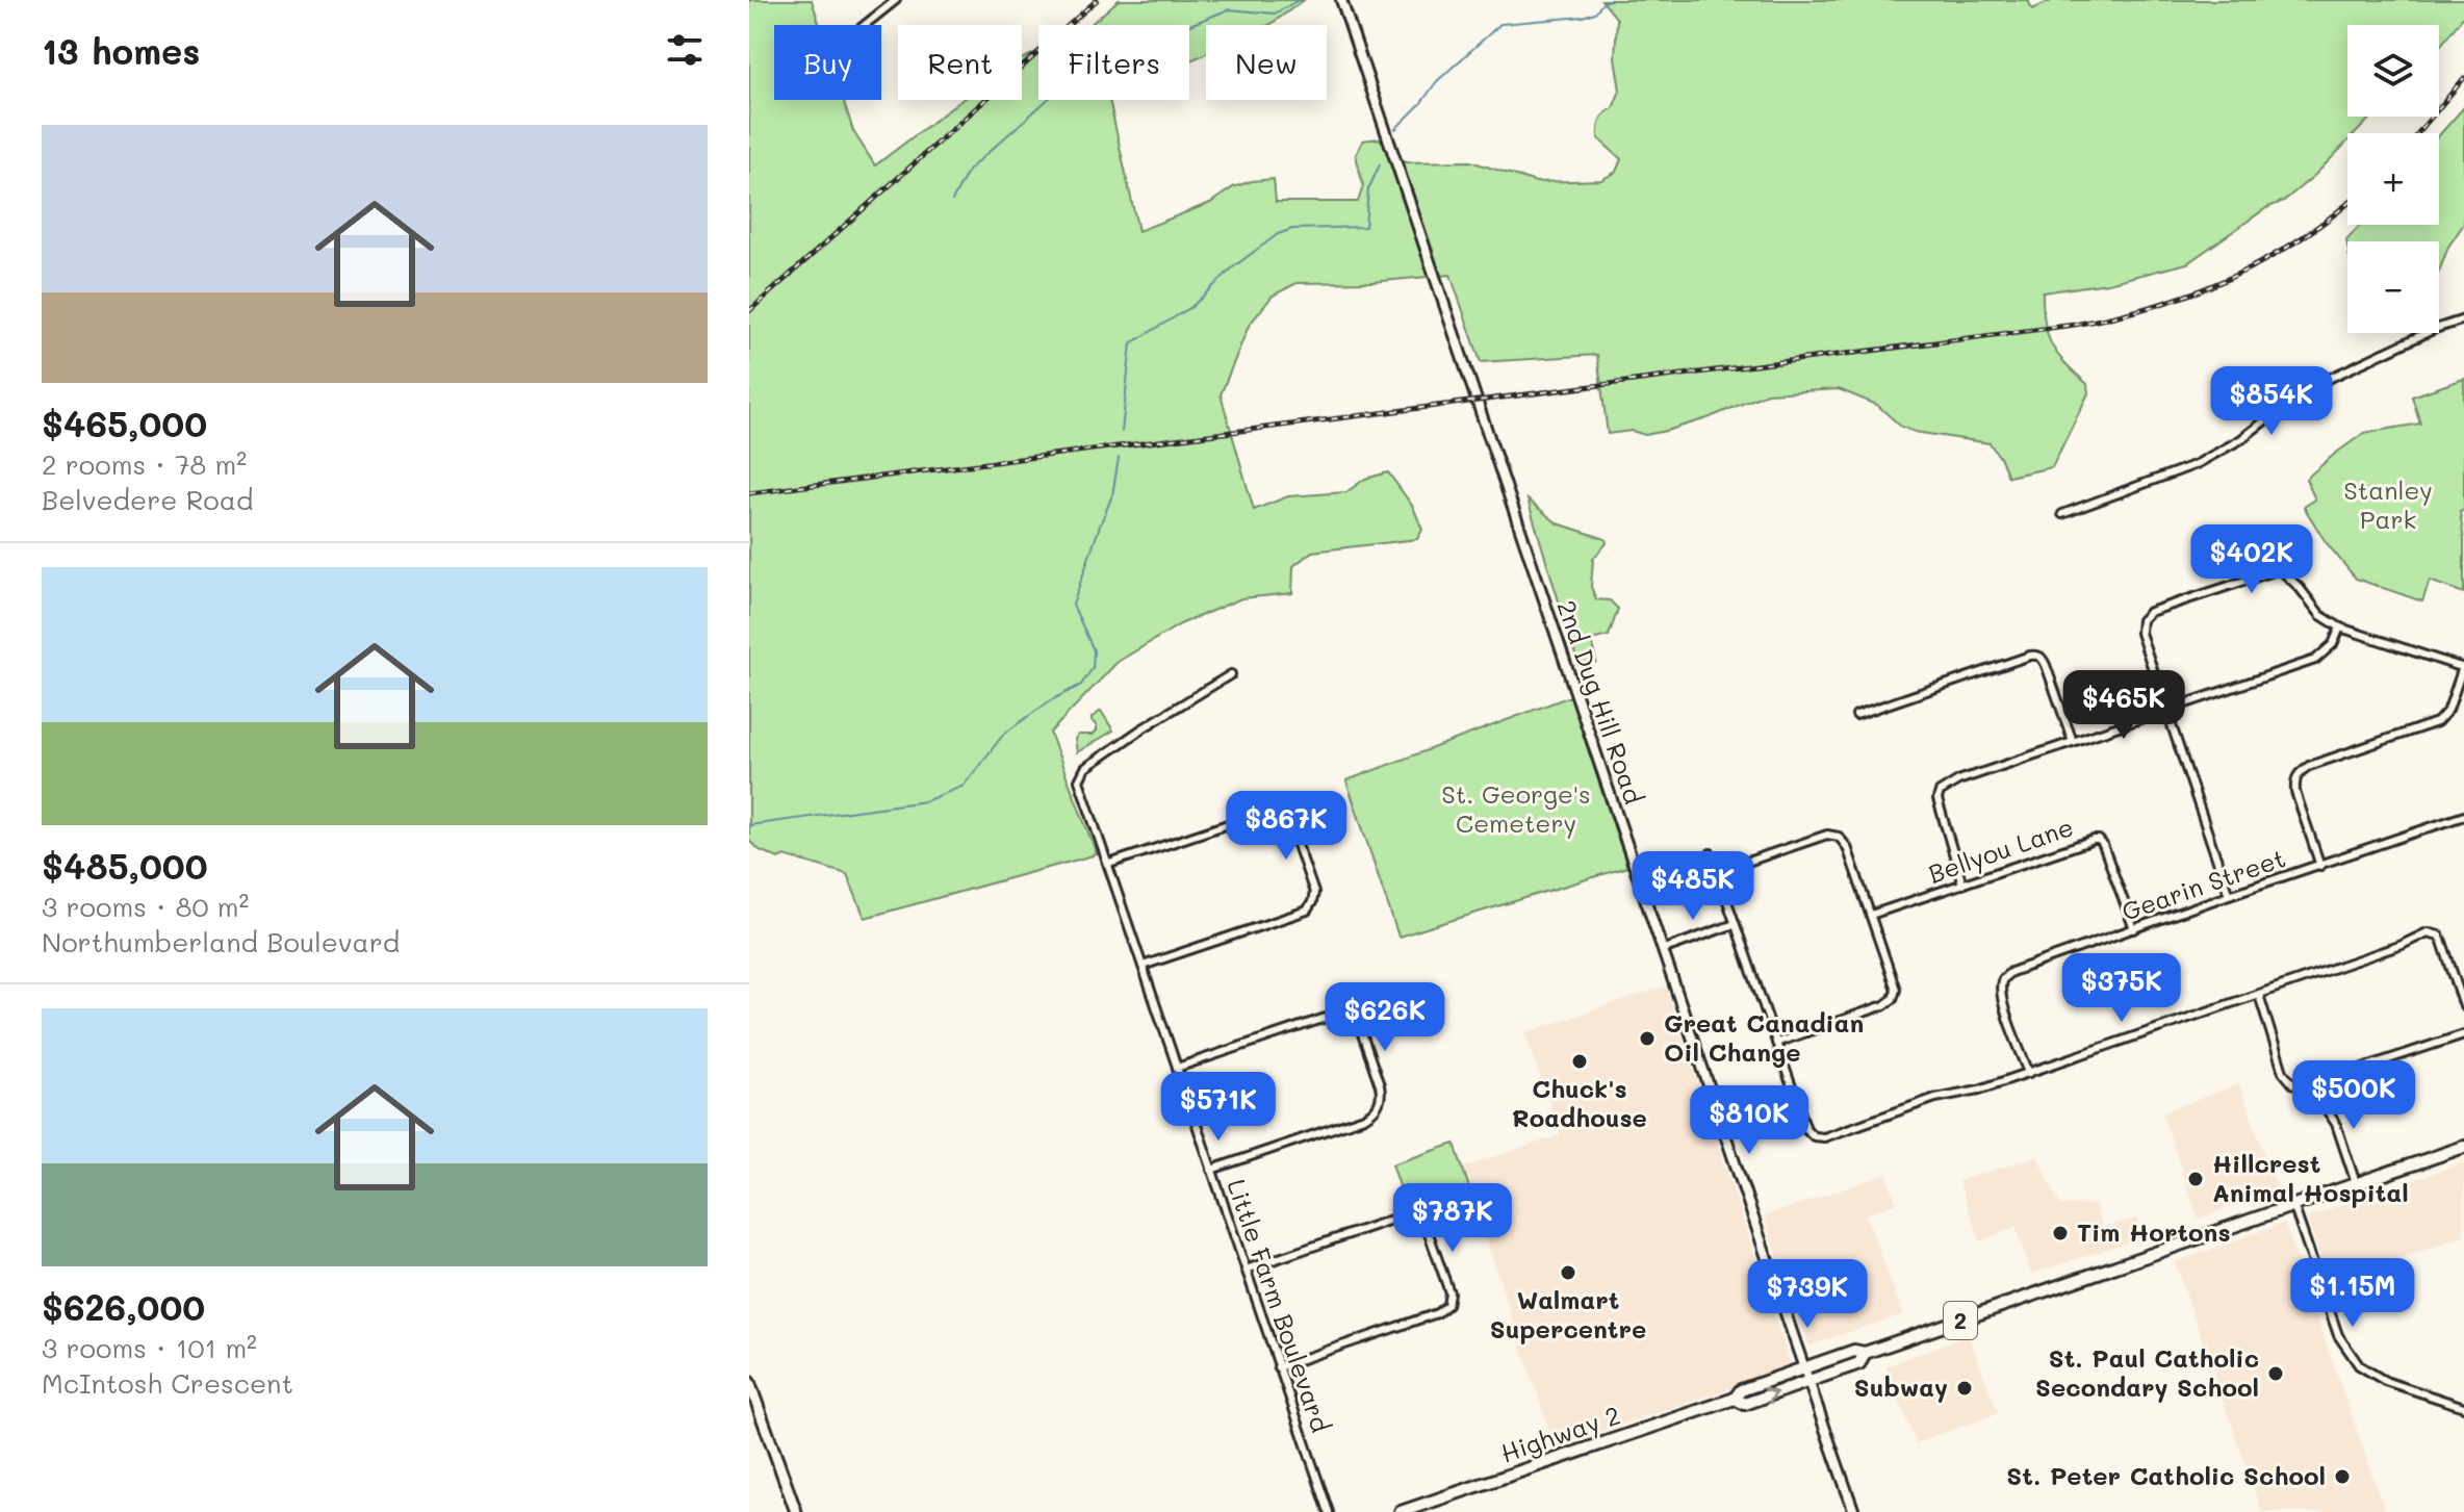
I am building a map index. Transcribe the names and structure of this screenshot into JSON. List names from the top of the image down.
{
  "streets": {
    "main road": ["2", "Highway 2"],
    "street": [
      "2nd Dug Hill Road",
      "Bellyou Lane",
      "Gearin Street",
      "Little Farm Boulevard"
    ]
  },
  "crossings": [
    ["2nd Dug Hill Road", "Highway 2"],
    ["Bellyou Lane", "Gearin Street"],
    ["2", "Highway 2"]
  ],
  "parks": ["Stanley Park", "St. George's Cemetery"],
  "places": [
    "Great Canadian Oil Change",
    "Chuck's Roadhouse",
    "Hillcrest Animal Hospital",
    "Tim Hortons",
    "Walmart Supercentre",
    "St. Paul Catholic Secondary School",
    "Subway",
    "St. Peter Catholic School"
  ],
  "page": {
    "heading": "13 homes",
    "map_buttons": ["+", "−"],
    "chip": [
      "Buy",
      "Rent",
      "Filters",
      "New"
    ],
    "list": [
      {
        "name": "$465,000",
        "note": "2 rooms · 78 m² · Belvedere Road"
      },
      {
        "name": "$485,000",
        "note": "3 rooms · 80 m² · Northumberland Boulevard"
      },
      {
        "name": "$626,000",
        "note": "3 rooms · 101 m² · McIntosh Crescent"
      }
    ],
    "price": [
      "$854K",
      "$402K",
      "$465K",
      "$867K",
      "$485K",
      "$375K",
      "$626K",
      "$500K",
      "$571K",
      "$810K",
      "$787K",
      "$1.15M",
      "$739K"
    ]
  }
}
